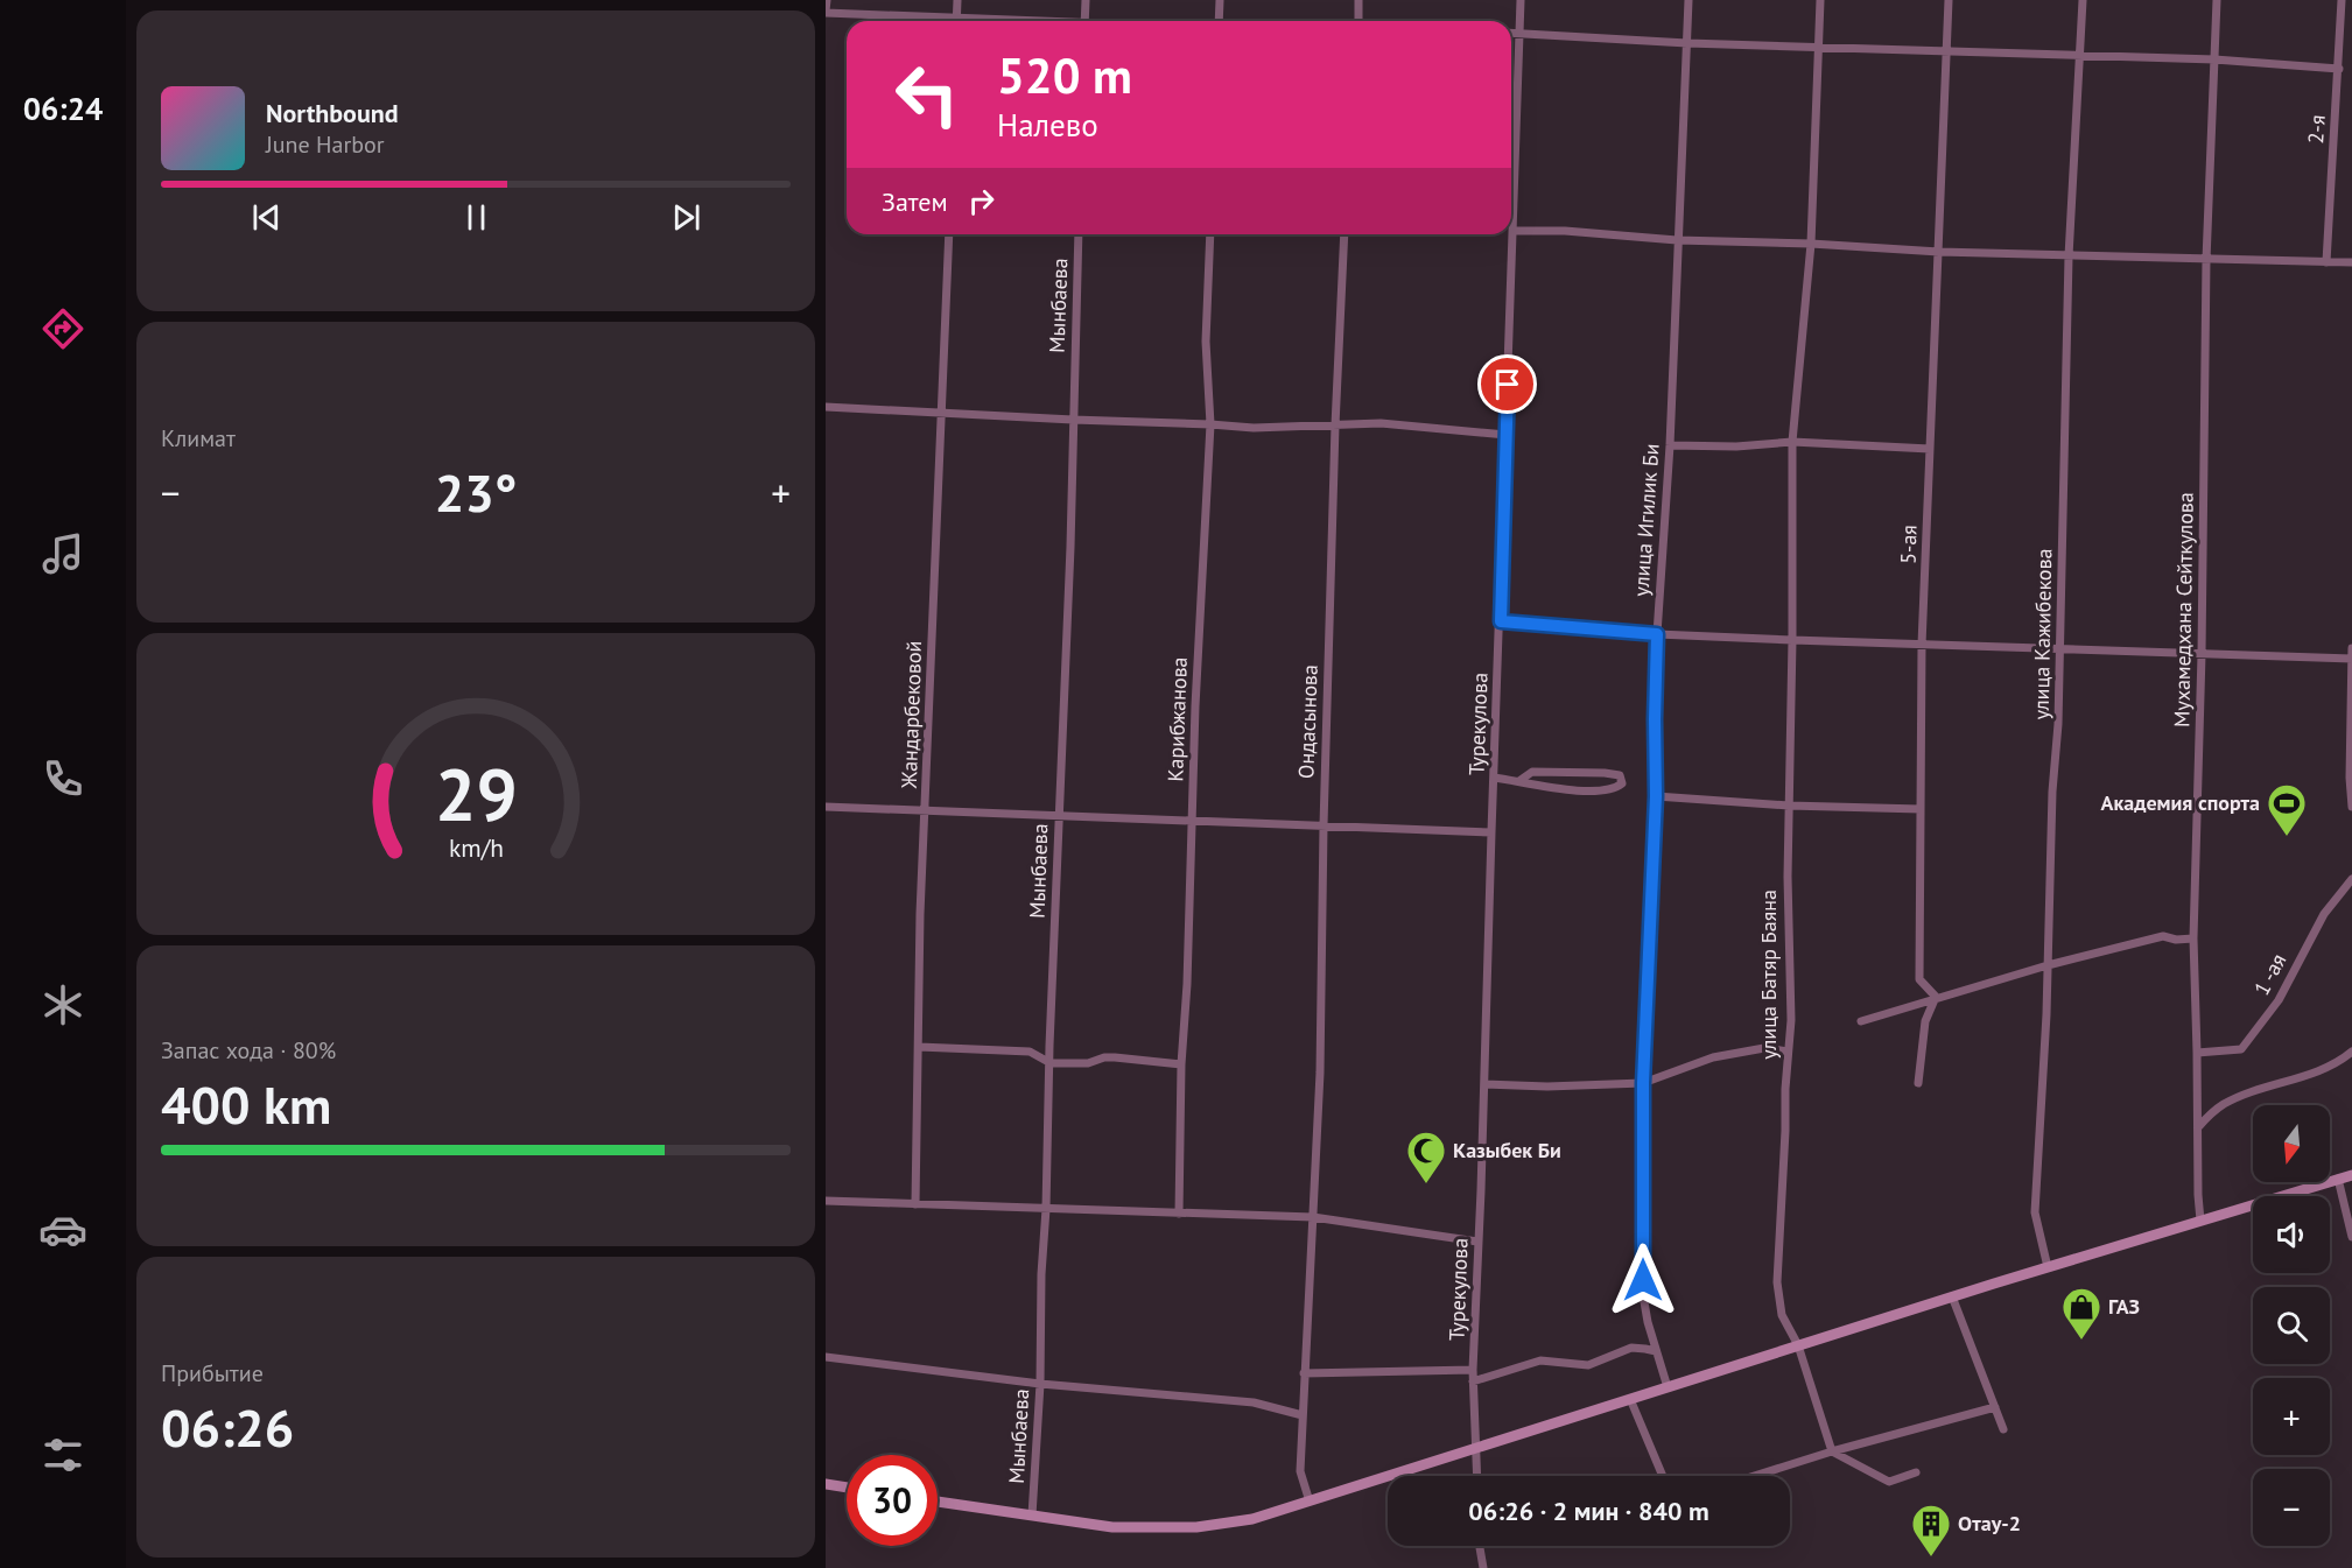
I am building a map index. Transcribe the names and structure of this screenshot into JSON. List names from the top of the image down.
{
  "streets": {
    "street": [
      "2-я",
      "Мынбаева",
      "улица Игилик Би",
      "5-ая",
      "Мухамедхана Сейткулова",
      "улица Кажибекова",
      "Жандарбековой",
      "Карибжанова",
      "Ондасынова",
      "Турекулова",
      "улица Батяр Баяна",
      "1 -ая"
    ]
  },
  "crossings": [
    ["Мухамедхана Сейткулова", "1 -ая"]
  ],
  "places": {
    "sports": ["Академия спорта"],
    "mosque": ["Казыбек Би"],
    "shop": ["ГАЗ"],
    "building": ["Отау-2"]
  },
  "north": "bottom",
  "page": {
    "tabs": "06:24",
    "turn": ["520 m", "Налево"],
    "song": ["Northbound", "June Harbor"],
    "then": "Затем",
    "tile": [
      "Климат",
      ["Запас хода · 80%", "400 km"],
      ["Прибытие", "06:26"]
    ],
    "heat": ["−", "23°", "+"],
    "map_buttons": ["+", "−"],
    "limit": "30",
    "trip": "06:26 · 2 мин · 840 m",
    "gauge": ["29", "km/h"]
  }
}
